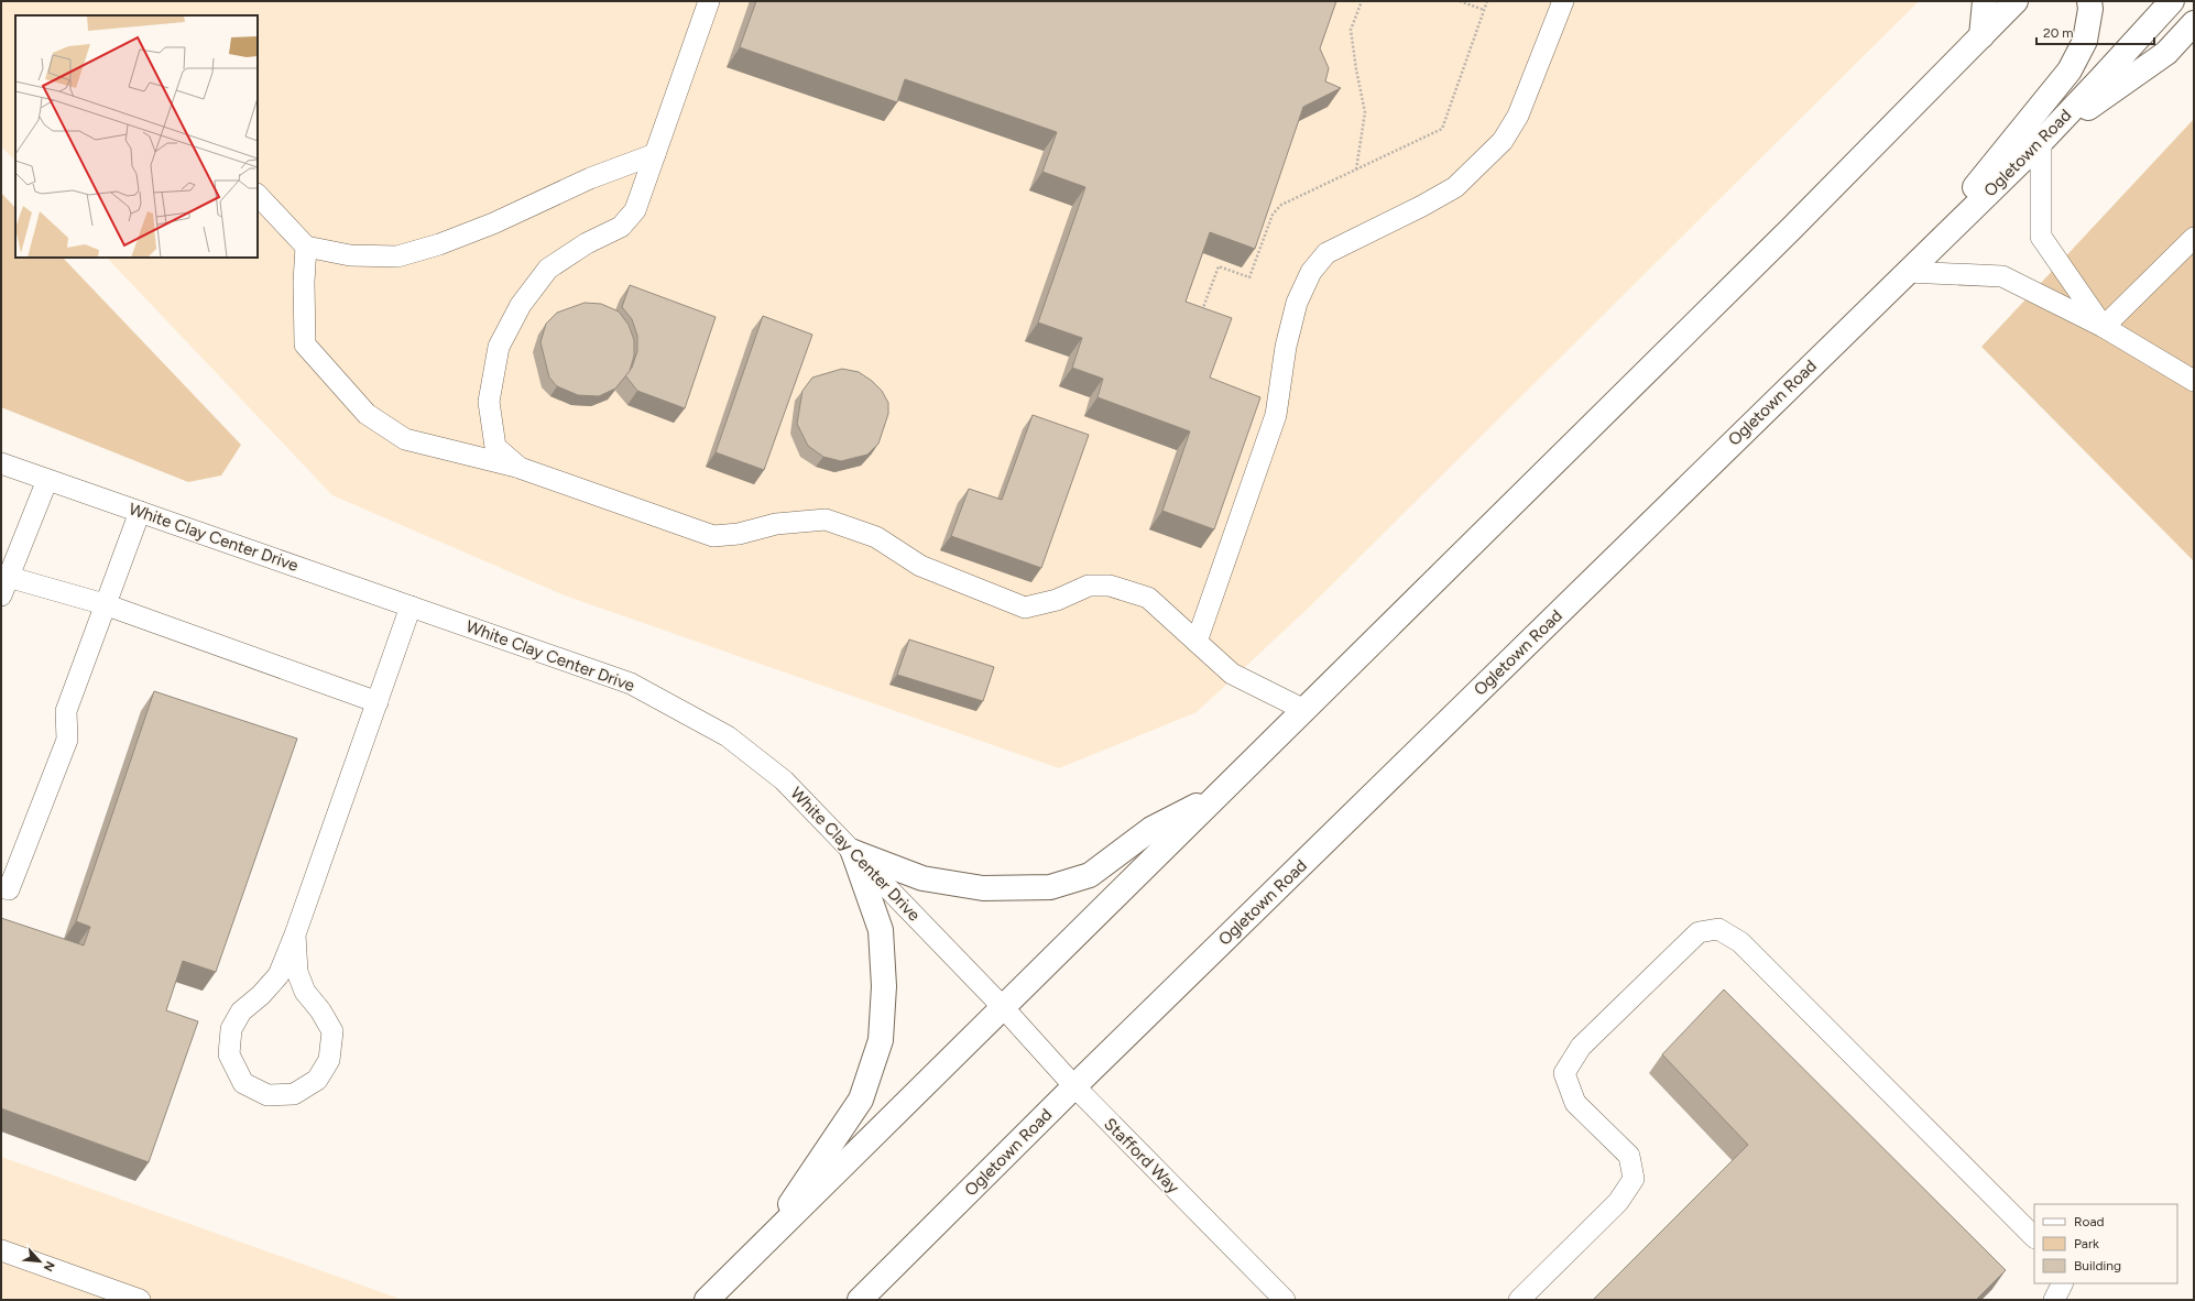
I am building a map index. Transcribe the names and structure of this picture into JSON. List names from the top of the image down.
{
  "streets": {
    "main road": ["Ogletown Road"],
    "lane": ["White Clay Center Drive", "Stafford Way"]
  },
  "crossings": [
    ["Ogletown Road", "Stafford Way"],
    ["White Clay Center Drive", "Stafford Way"]
  ],
  "legend": ["Road", "Park", "Building"],
  "scale_bar": "20 m",
  "north": "bottom right"
}
